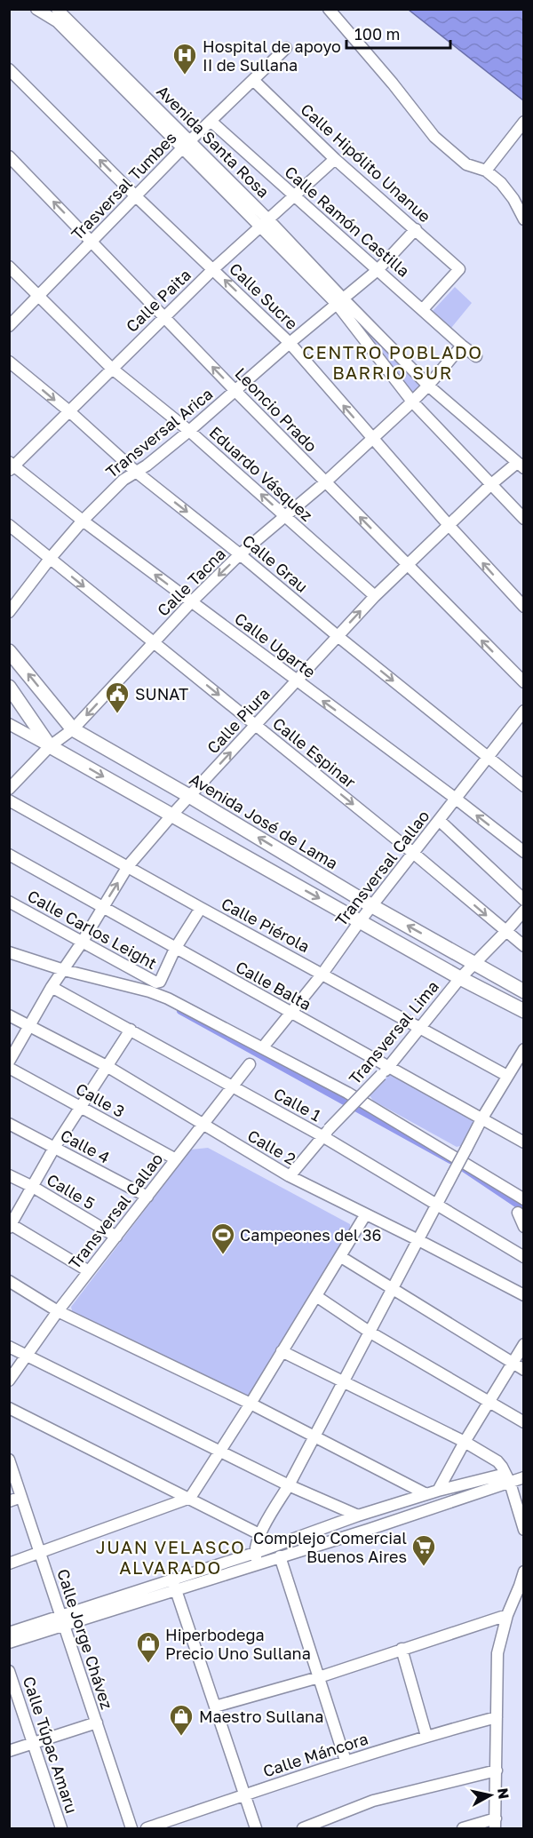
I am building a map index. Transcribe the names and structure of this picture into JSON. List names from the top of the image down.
{
  "streets": {
    "main road": ["Avenida José de Lama"],
    "street": [
      "Avenida Santa Rosa",
      "Calle Hipólito Unanue",
      "Trasversal Tumbes",
      "Calle Ramón Castilla",
      "Calle Sucre",
      "Calle Paita",
      "Leoncio Prado",
      "Transversal Arica",
      "Eduardo Vásquez",
      "Calle Grau",
      "Calle Tacna",
      "Calle Ugarte",
      "Calle Piura",
      "Calle Espinar",
      "Transversal Callao",
      "Calle Piérola",
      "Calle Carlos Leight",
      "Calle Balta",
      "Transversal Lima",
      "Calle 3",
      "Calle 1",
      "Calle 4",
      "Calle 2",
      "Calle 5",
      "Calle Jorge Chávez",
      "Calle Túpac Amaru",
      "Calle Máncora"
    ]
  },
  "crossings": [
    ["Avenida Santa Rosa", "Trasversal Tumbes"],
    ["Avenida Santa Rosa", "Calle Paita"],
    ["Avenida Santa Rosa", "Transversal Arica"],
    ["Calle Hipólito Unanue", "Trasversal Tumbes"],
    ["Calle Hipólito Unanue", "Calle Ramón Castilla"],
    ["Calle Hipólito Unanue", "Calle Paita"],
    ["Calle Hipólito Unanue", "Transversal Arica"],
    ["Trasversal Tumbes", "Calle Ramón Castilla"],
    ["Trasversal Tumbes", "Calle Sucre"],
    ["Trasversal Tumbes", "Leoncio Prado"],
    ["Trasversal Tumbes", "Eduardo Vásquez"],
    ["Calle Ramón Castilla", "Calle Paita"],
    ["Calle Ramón Castilla", "Transversal Arica"],
    ["Calle Ramón Castilla", "Calle Tacna"],
    ["Calle Sucre", "Calle Paita"],
    ["Calle Sucre", "Transversal Arica"],
    ["Calle Sucre", "Calle Tacna"],
    ["Calle Sucre", "Calle Piura"],
    ["Calle Paita", "Leoncio Prado"],
    ["Calle Paita", "Eduardo Vásquez"],
    ["Calle Paita", "Calle Grau"],
    ["Calle Paita", "Calle Ugarte"],
    ["Leoncio Prado", "Transversal Arica"],
    ["Leoncio Prado", "Calle Tacna"],
    ["Leoncio Prado", "Calle Piura"],
    ["Transversal Arica", "Eduardo Vásquez"],
    ["Transversal Arica", "Calle Grau"],
    ["Transversal Arica", "Calle Ugarte"],
    ["Transversal Arica", "Calle Espinar"],
    ["Eduardo Vásquez", "Calle Tacna"],
    ["Eduardo Vásquez", "Calle Piura"],
    ["Calle Grau", "Calle Tacna"],
    ["Calle Grau", "Calle Piura"],
    ["Calle Grau", "Transversal Callao"],
    ["Calle Tacna", "Calle Ugarte"],
    ["Calle Tacna", "Calle Espinar"],
    ["Calle Tacna", "Avenida José de Lama"],
    ["Calle Ugarte", "Calle Piura"],
    ["Calle Ugarte", "Transversal Callao"],
    ["Calle Piura", "Calle Espinar"],
    ["Calle Piura", "Avenida José de Lama"],
    ["Calle Piura", "Calle Piérola"],
    ["Calle Piura", "Calle Carlos Leight"],
    ["Calle Piura", "Calle Balta"],
    ["Calle Piura", "Calle 1"],
    ["Calle Piura", "Calle 2"],
    ["Calle Espinar", "Transversal Callao"],
    ["Calle Espinar", "Transversal Lima"],
    ["Avenida José de Lama", "Transversal Callao"],
    ["Avenida José de Lama", "Transversal Lima"],
    ["Transversal Callao", "Calle Piérola"],
    ["Transversal Callao", "Calle Balta"],
    ["Transversal Callao", "Calle 3"],
    ["Transversal Callao", "Calle 1"],
    ["Transversal Callao", "Calle 4"],
    ["Transversal Callao", "Calle 2"],
    ["Transversal Callao", "Calle 5"],
    ["Calle Piérola", "Transversal Lima"],
    ["Calle Carlos Leight", "Calle Balta"],
    ["Calle Balta", "Transversal Lima"],
    ["Transversal Lima", "Calle 1"],
    ["Transversal Lima", "Calle 2"]
  ],
  "one_way": [
    "Leoncio Prado",
    "Calle Grau",
    "Calle Ugarte",
    "Calle Espinar"
  ],
  "districts": ["CENTRO POBLADO BARRIO SUR", "JUAN VELASCO ALVARADO"],
  "places": {
    "hospital": ["Hospital de apoyo II de Sullana"],
    "public building": ["SUNAT"],
    "sports": ["Campeones del 36"],
    "supermarket": ["Complejo Comercial Buenos Aires"],
    "shop": ["Hiperbodega Precio Uno Sullana", "Maestro Sullana"]
  },
  "scale_bar": "100 m",
  "north": "right"
}
